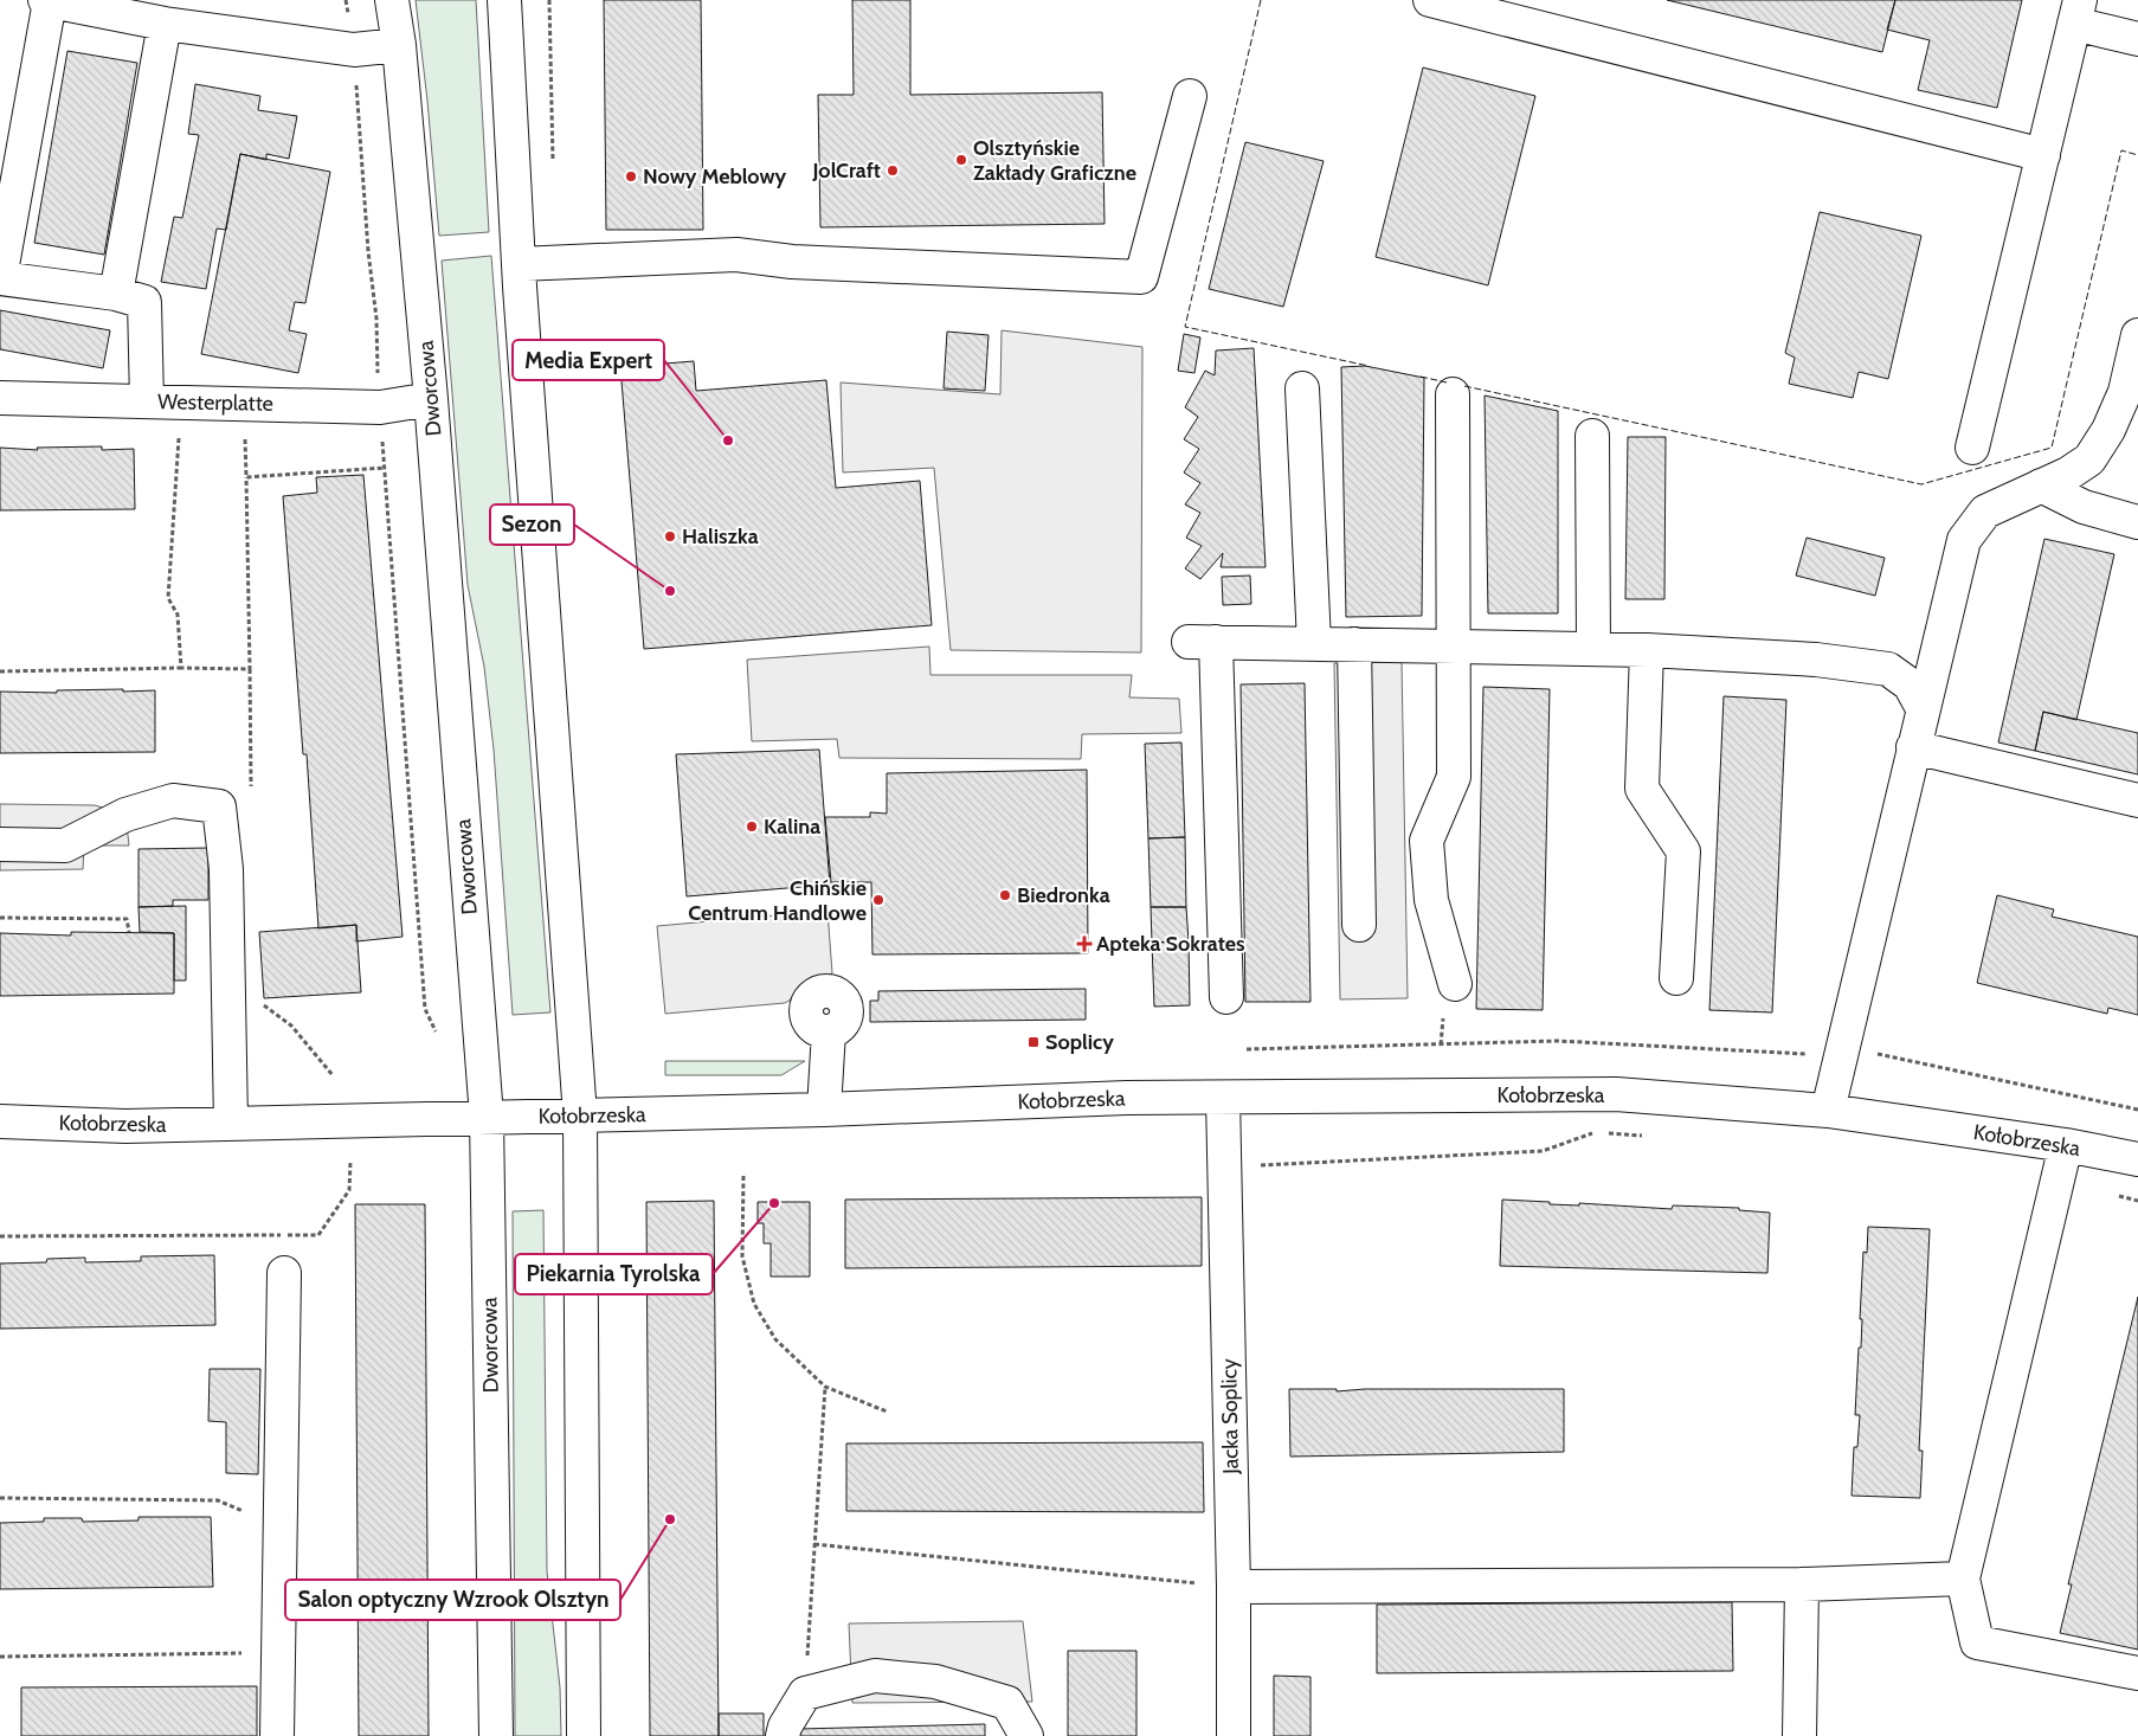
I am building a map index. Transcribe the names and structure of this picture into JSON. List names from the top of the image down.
{
  "streets": {
    "street": [
      "Dworcowa",
      "Westerplatte",
      "Kołobrzeska",
      "Jacka Soplicy"
    ]
  },
  "crossings": [
    ["Dworcowa", "Westerplatte"],
    ["Dworcowa", "Kołobrzeska"],
    ["Kołobrzeska", "Jacka Soplicy"]
  ],
  "places": {
    "other": [
      "Olsztyńskie Zakłady Graficzne",
      "JolCraft",
      "Nowy Meblowy",
      "Media Expert",
      "Haliszka",
      "Sezon",
      "Kalina",
      "Biedronka",
      "Chińskie Centrum Handlowe",
      "Piekarnia Tyrolska",
      "Salon optyczny Wzrook Olsztyn"
    ],
    "health": ["Apteka Sokrates"],
    "transit": ["Soplicy"]
  }
}
